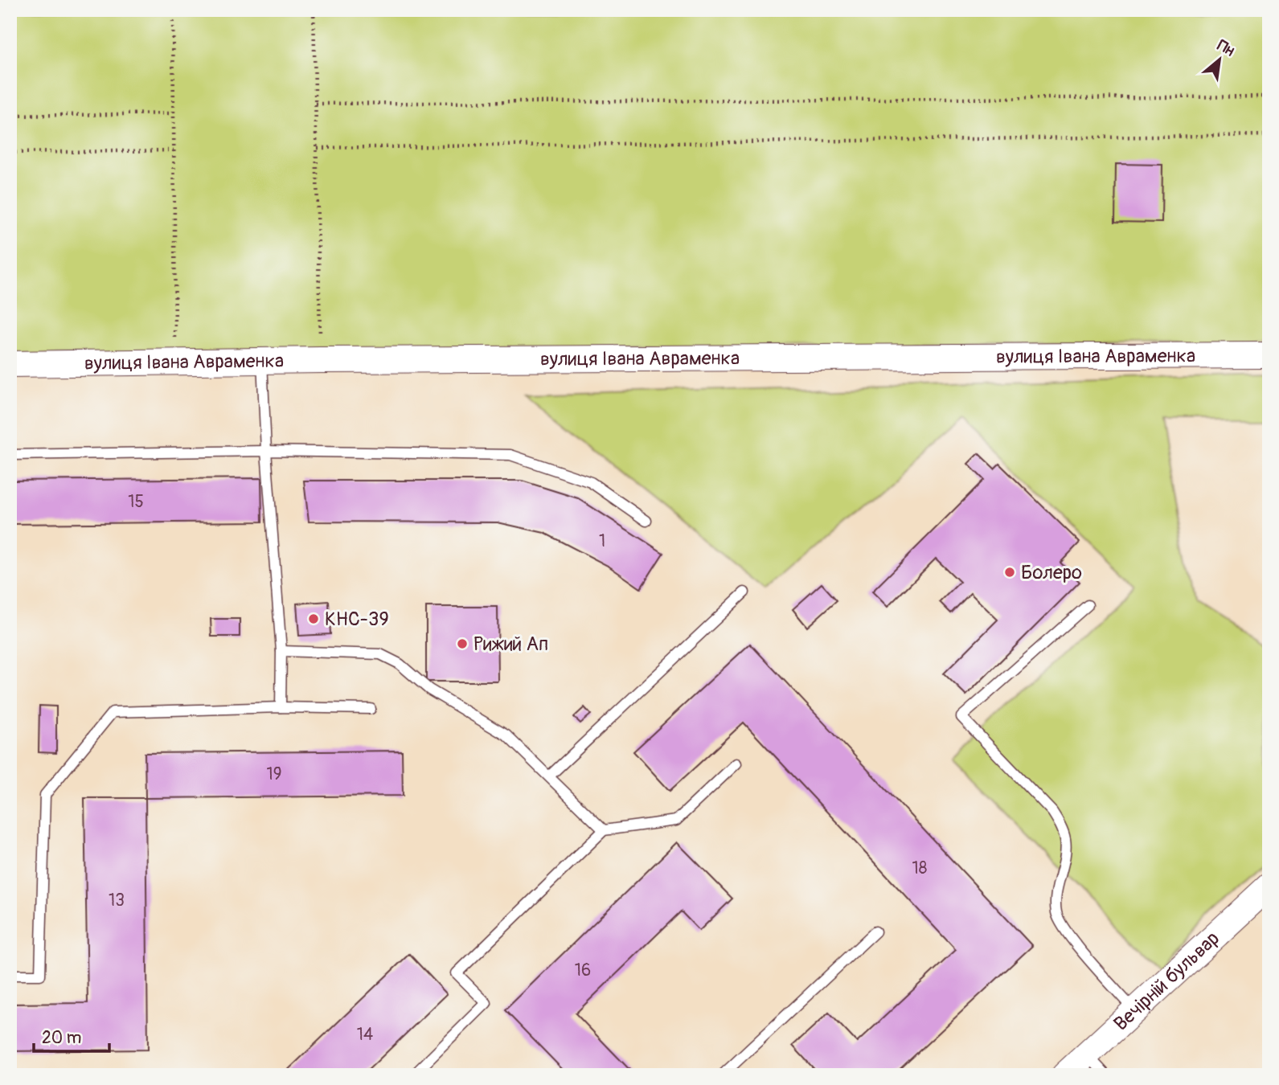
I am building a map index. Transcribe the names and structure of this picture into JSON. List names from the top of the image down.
{
  "streets": {
    "street": ["вулиця Івана Авраменка", "Вечірній бульвар"]
  },
  "places": ["Болеро", "КНС-39", "Рижий Ап"],
  "house_numbers": [
    "15",
    "1",
    "19",
    "18",
    "13",
    "16",
    "14"
  ],
  "scale_bar": "20 m",
  "north": "top right"
}
